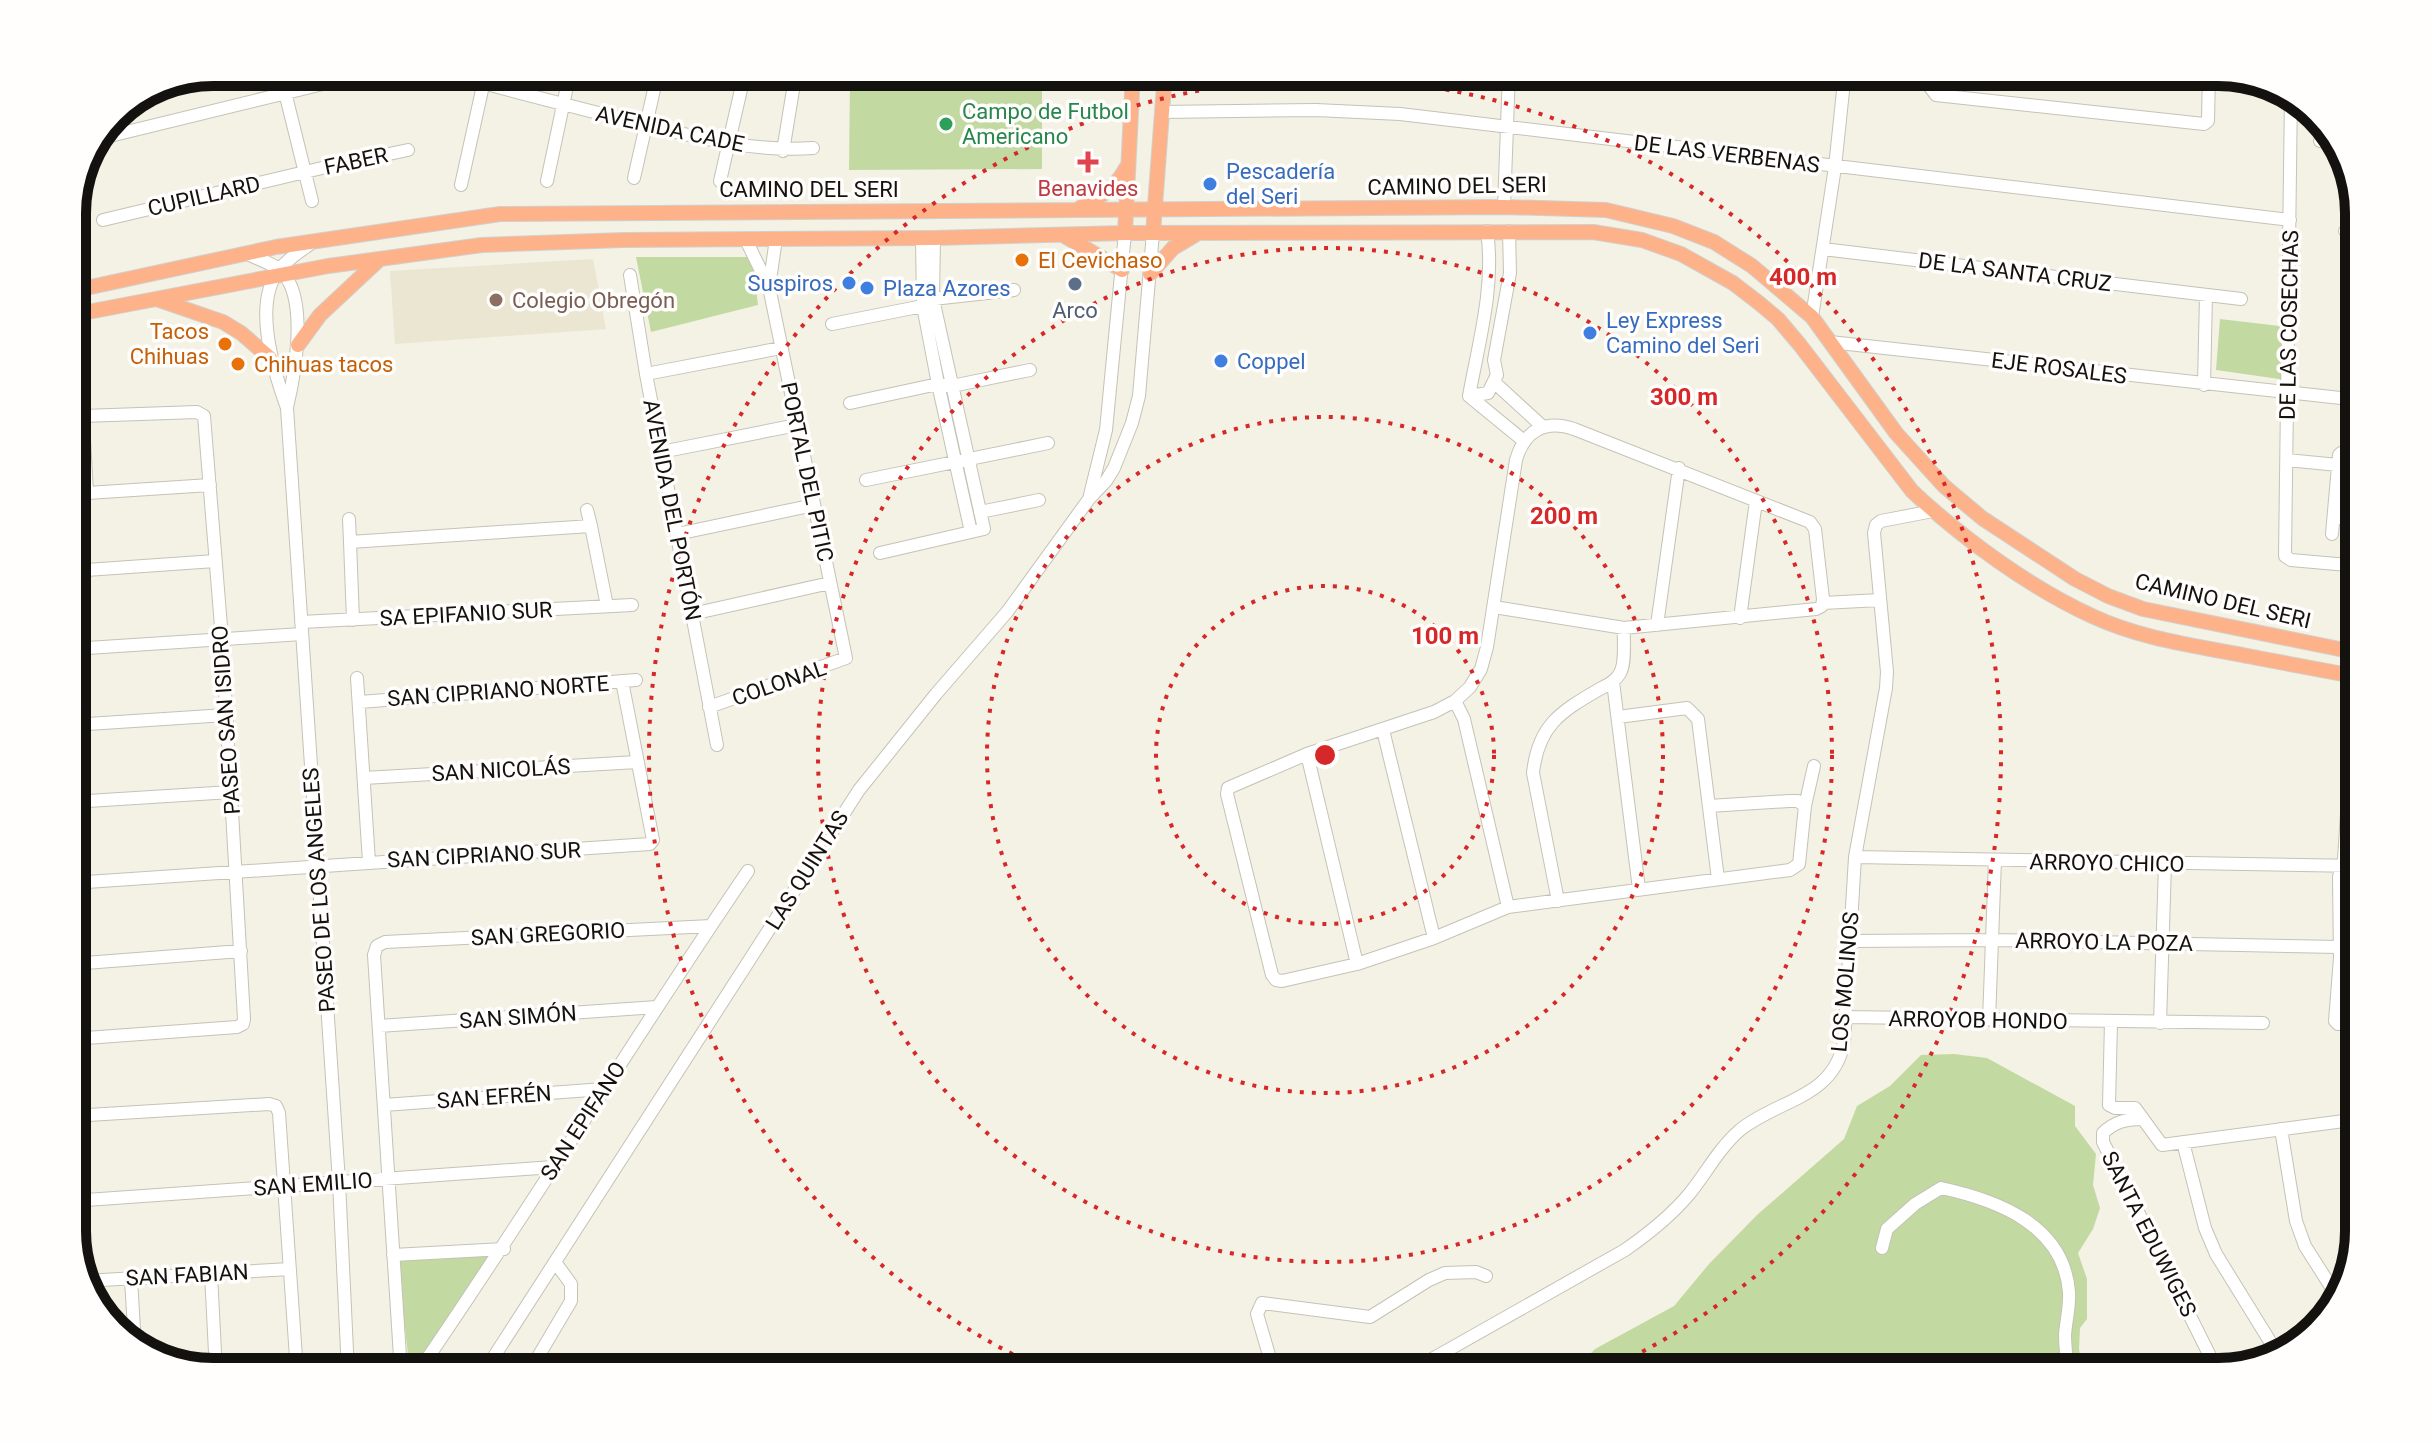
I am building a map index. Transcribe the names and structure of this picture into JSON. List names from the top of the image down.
{
  "streets": {
    "main road": ["CAMINO DEL SERI"],
    "street": [
      "AVENIDA CADE",
      "DE LAS VERBENAS",
      "FABER",
      "CUPILLARD",
      "DE LA SANTA CRUZ",
      "DE LAS COSECHAS",
      "EJE ROSALES",
      "PORTAL DEL PITIC",
      "AVENIDA DEL PORTÓN",
      "SA EPIFANIO SUR",
      "COLONAL",
      "SAN CIPRIANO NORTE",
      "PASEO SAN ISIDRO",
      "SAN NICOLÁS",
      "SAN CIPRIANO SUR",
      "ARROYO CHICO",
      "LAS QUINTAS",
      "PASEO DE LOS ANGELES",
      "SAN GREGORIO",
      "ARROYO LA POZA",
      "LOS MOLINOS",
      "SAN SIMÓN",
      "ARROYOB HONDO",
      "SAN EFRÉN",
      "SAN EPIFANO",
      "SAN EMILIO",
      "SANTA EDUWIGES",
      "SAN FABIAN"
    ]
  },
  "crossings": [
    ["DE LAS VERBENAS", "DE LAS COSECHAS"],
    ["FABER", "CUPILLARD"],
    ["CAMINO DEL SERI", "EJE ROSALES"],
    ["CAMINO DEL SERI", "PORTAL DEL PITIC"],
    ["CAMINO DEL SERI", "LAS QUINTAS"],
    ["CAMINO DEL SERI", "LOS MOLINOS"],
    ["DE LAS COSECHAS", "EJE ROSALES"],
    ["PORTAL DEL PITIC", "COLONAL"],
    ["AVENIDA DEL PORTÓN", "COLONAL"],
    ["SA EPIFANIO SUR", "PASEO SAN ISIDRO"],
    ["SA EPIFANIO SUR", "PASEO DE LOS ANGELES"],
    ["PASEO SAN ISIDRO", "SAN CIPRIANO SUR"],
    ["SAN NICOLÁS", "SAN CIPRIANO SUR"],
    ["SAN CIPRIANO SUR", "PASEO DE LOS ANGELES"],
    ["ARROYO CHICO", "LOS MOLINOS"],
    ["PASEO DE LOS ANGELES", "SAN EMILIO"],
    ["SAN GREGORIO", "SAN SIMÓN"],
    ["SAN GREGORIO", "SAN EPIFANO"],
    ["ARROYO LA POZA", "LOS MOLINOS"],
    ["LOS MOLINOS", "ARROYOB HONDO"],
    ["SAN SIMÓN", "SAN EPIFANO"],
    ["SAN EFRÉN", "SAN EPIFANO"],
    ["SAN EPIFANO", "SAN EMILIO"]
  ],
  "places": {
    "other": [
      "Campo de Futbol Americano",
      "Pescadería del Seri",
      "El Cevichaso",
      "Suspiros",
      "Arco",
      "Plaza Azores",
      "Colegio Obregón",
      "Ley Express Camino del Seri",
      "Tacos Chihuas",
      "Coppel",
      "Chihuas tacos"
    ],
    "health": ["Benavides"]
  },
  "rings": [
    "400 m",
    "300 m",
    "200 m",
    "100 m"
  ]
}
